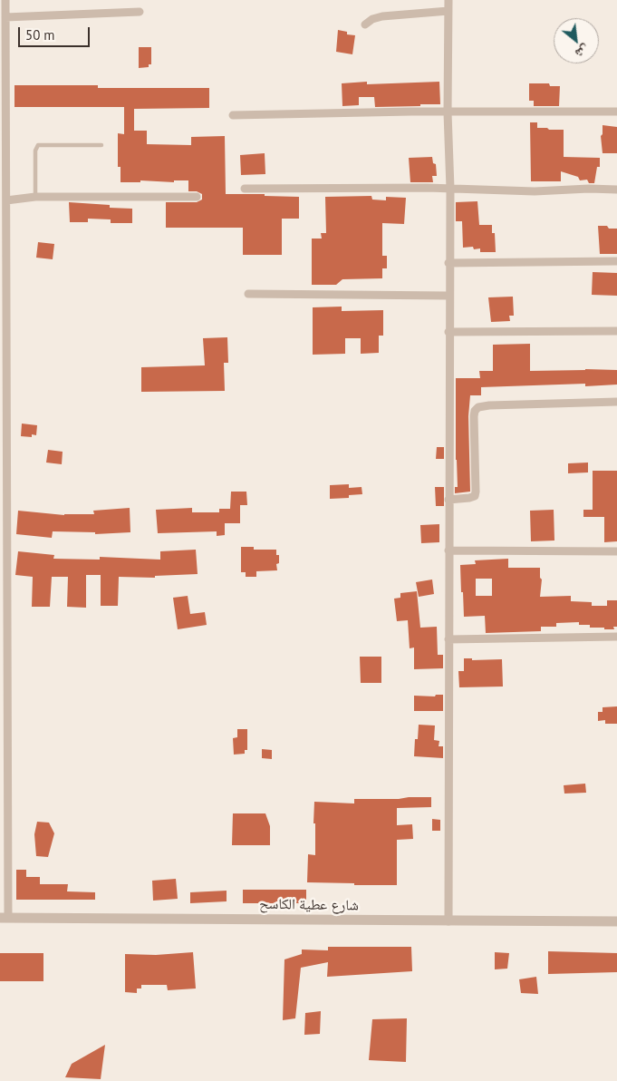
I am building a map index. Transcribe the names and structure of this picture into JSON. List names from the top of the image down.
{
  "streets": {
    "street": ["شارع عطية الكاسح"]
  },
  "scale_bar": "50 m",
  "north": "bottom right"
}
